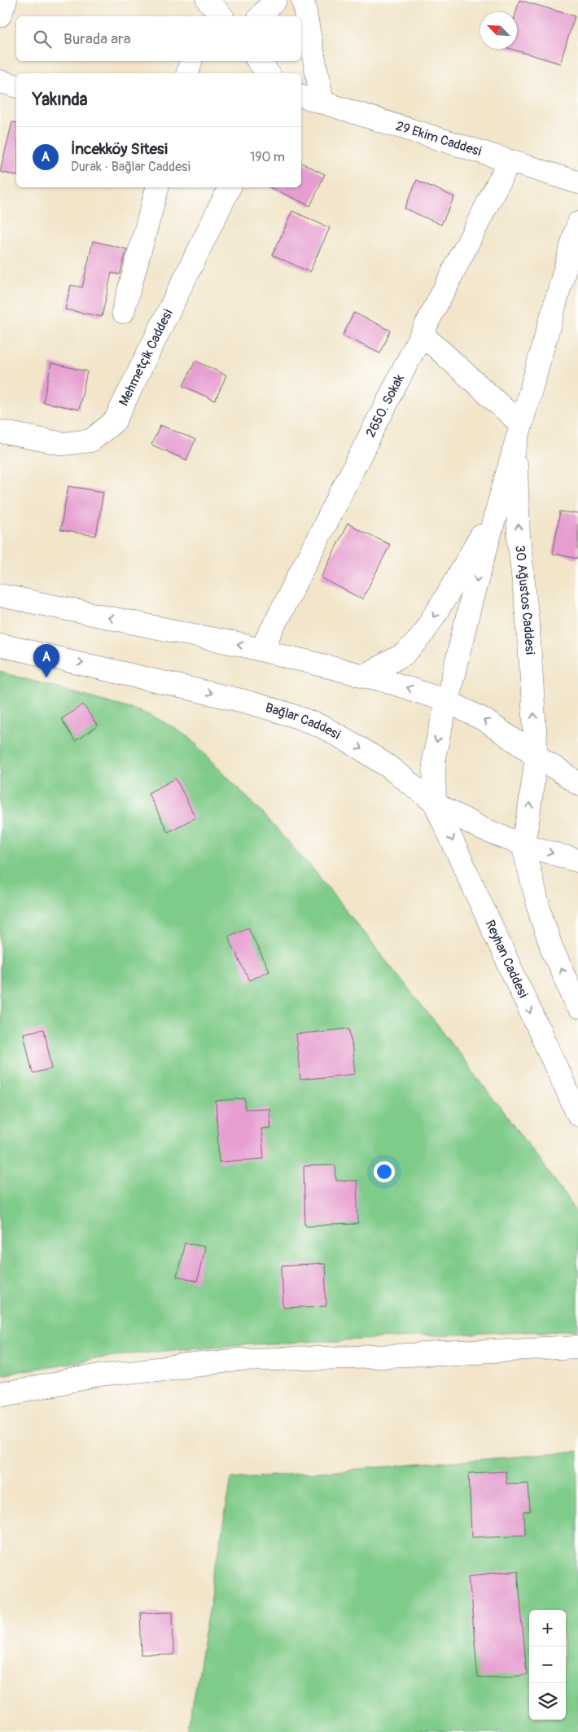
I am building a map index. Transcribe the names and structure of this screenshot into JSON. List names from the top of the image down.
{
  "streets": {
    "street": [
      "29 Ekim Caddesi",
      "Mehmetçik Caddesi",
      "2650. Sokak",
      "30 Ağustos Caddesi",
      "Bağlar Caddesi",
      "Reyhan Caddesi"
    ]
  },
  "crossings": [
    ["29 Ekim Caddesi", "2650. Sokak"],
    ["30 Ağustos Caddesi", "Bağlar Caddesi"],
    ["30 Ağustos Caddesi", "Reyhan Caddesi"],
    ["Bağlar Caddesi", "Reyhan Caddesi"]
  ],
  "north": "top left",
  "page": {
    "search": "Burada ara",
    "heading": "Yakında",
    "list": [
      {
        "mark": "A",
        "name": "İncekköy Sitesi",
        "note": "Durak · Bağlar Caddesi",
        "value": "190 m"
      }
    ],
    "pins": "A",
    "map_buttons": ["+", "−"]
  }
}
